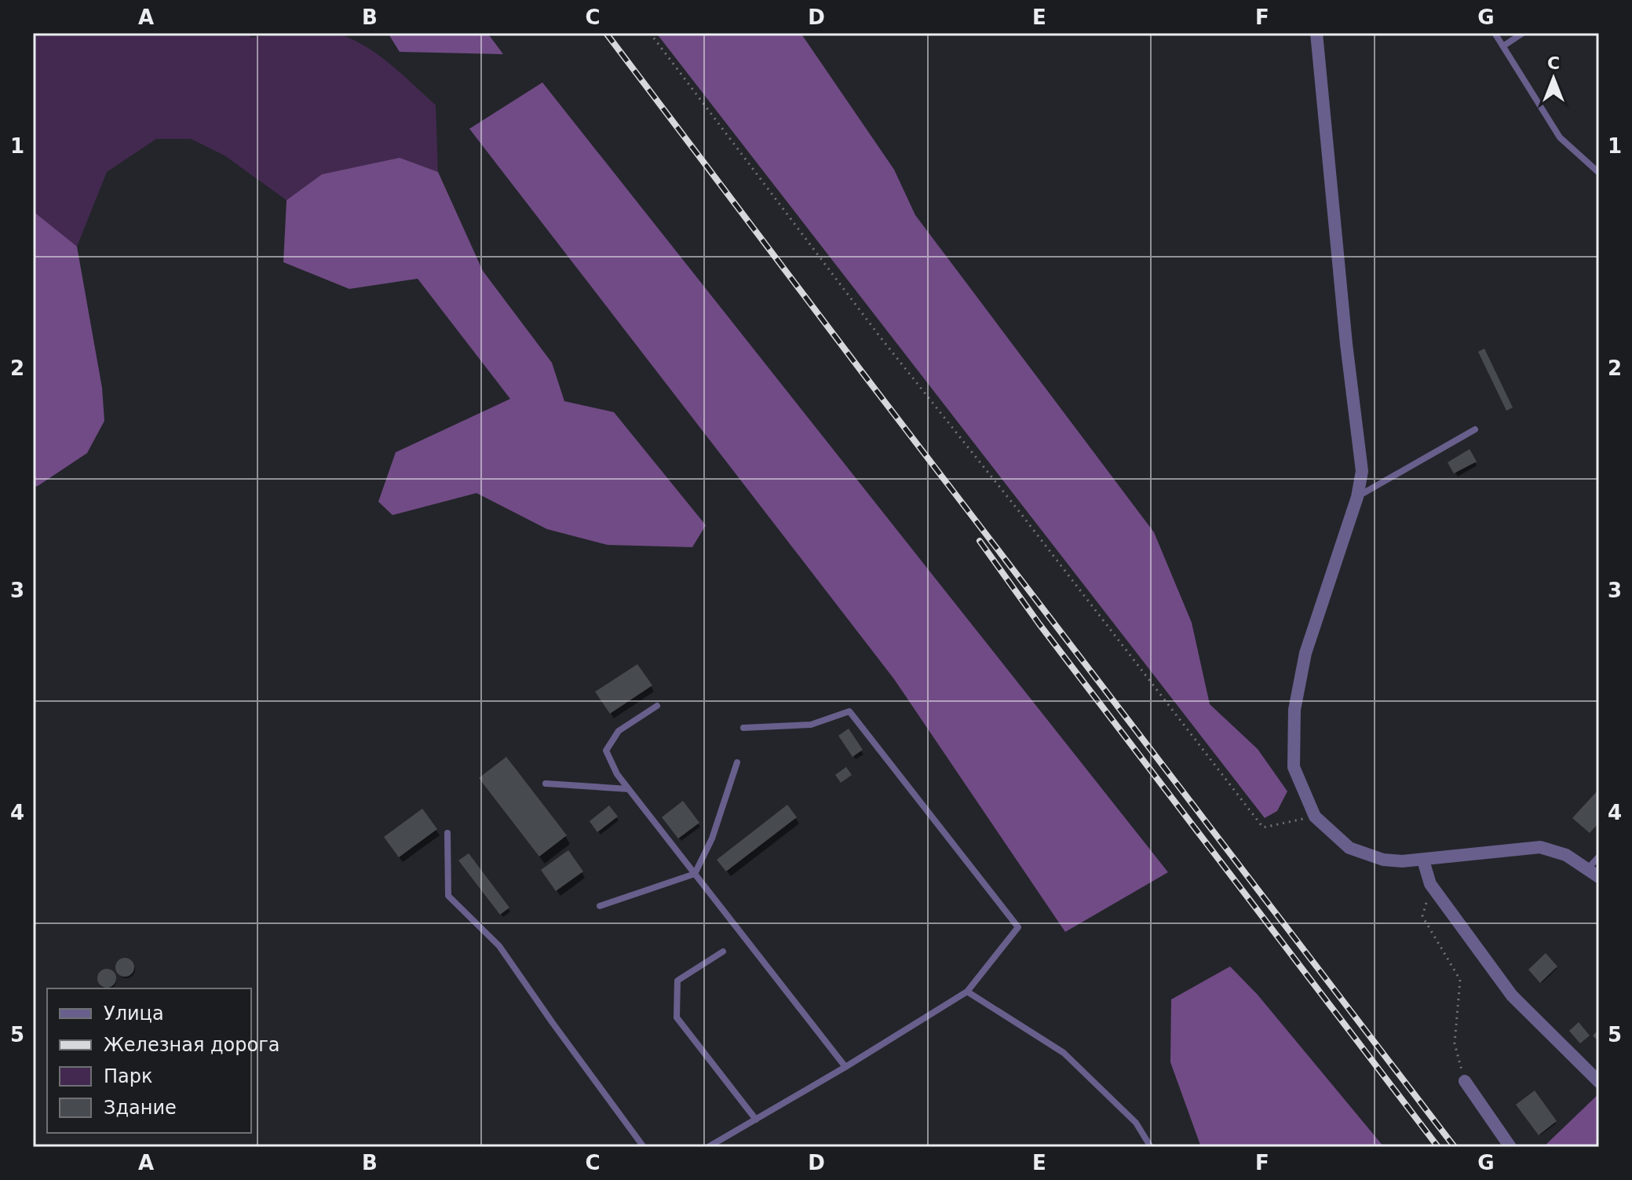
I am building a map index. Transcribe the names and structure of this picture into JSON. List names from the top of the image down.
{
  "legend": [
    "Улица",
    "Железная дорога",
    "Парк",
    "Здание"
  ],
  "north": "top",
  "grid": {
    "columns": [
      "A",
      "B",
      "C",
      "D",
      "E",
      "F",
      "G"
    ],
    "rows": [
      "1",
      "2",
      "3",
      "4",
      "5"
    ]
  }
}
